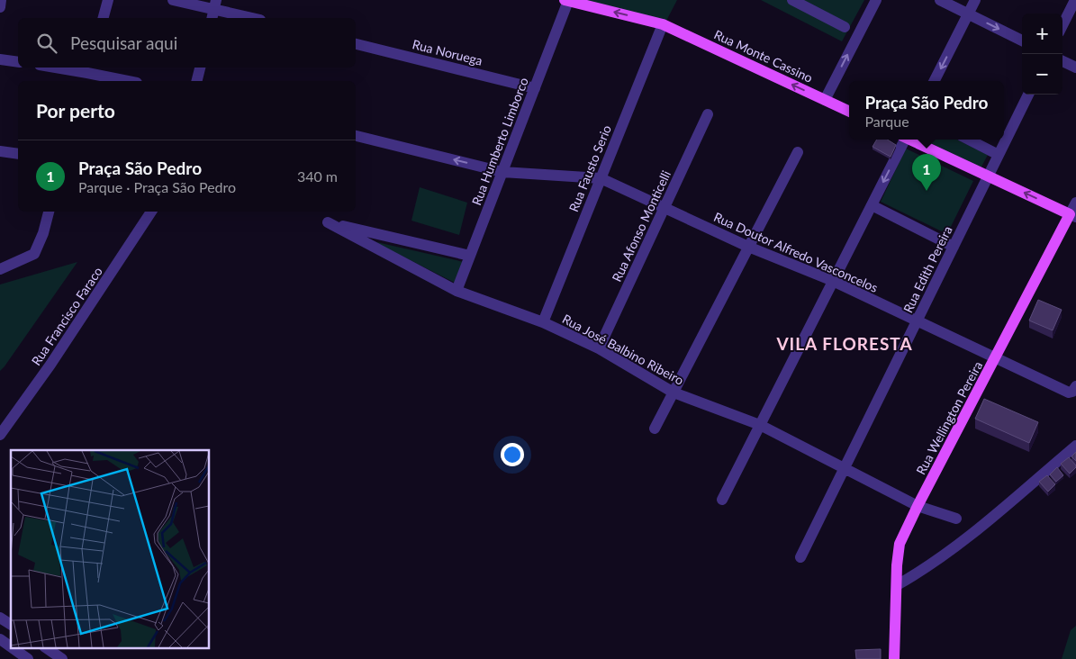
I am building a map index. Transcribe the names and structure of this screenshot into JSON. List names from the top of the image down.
{
  "streets": {
    "main road": ["Rua Monte Cassino", "Rua Wellington Pereira"],
    "street": [
      "Rua Noruega",
      "Rua Humberto Limborco",
      "Rua Fausto Serio",
      "Rua Afonso Monticelli",
      "Rua Doutor Alfredo Vasconcelos",
      "Rua Edith Pereira",
      "Rua Francisco Faraco",
      "Rua José Balbino Ribeiro"
    ]
  },
  "crossings": [
    ["Rua Noruega", "Rua Humberto Limborco"],
    ["Rua Monte Cassino", "Rua Humberto Limborco"],
    ["Rua Monte Cassino", "Rua Fausto Serio"],
    ["Rua Humberto Limborco", "Rua Doutor Alfredo Vasconcelos"],
    ["Rua Humberto Limborco", "Rua José Balbino Ribeiro"],
    ["Rua Fausto Serio", "Rua Doutor Alfredo Vasconcelos"],
    ["Rua Fausto Serio", "Rua José Balbino Ribeiro"],
    ["Rua Afonso Monticelli", "Rua Doutor Alfredo Vasconcelos"],
    ["Rua Afonso Monticelli", "Rua José Balbino Ribeiro"],
    ["Rua Doutor Alfredo Vasconcelos", "Rua Edith Pereira"],
    ["Rua Doutor Alfredo Vasconcelos", "Rua Wellington Pereira"],
    ["Rua Edith Pereira", "Rua José Balbino Ribeiro"],
    ["Rua José Balbino Ribeiro", "Rua Wellington Pereira"]
  ],
  "one_way": ["Rua Monte Cassino"],
  "districts": ["VILA FLORESTA"],
  "page": {
    "map_buttons": ["+", "−"],
    "search": "Pesquisar aqui",
    "popup": ["Praça São Pedro", "Parque"],
    "heading": "Por perto",
    "list": [
      {
        "mark": "1",
        "name": "Praça São Pedro",
        "note": "Parque · Praça São Pedro",
        "value": "340 m"
      }
    ],
    "pins": "1"
  }
}
